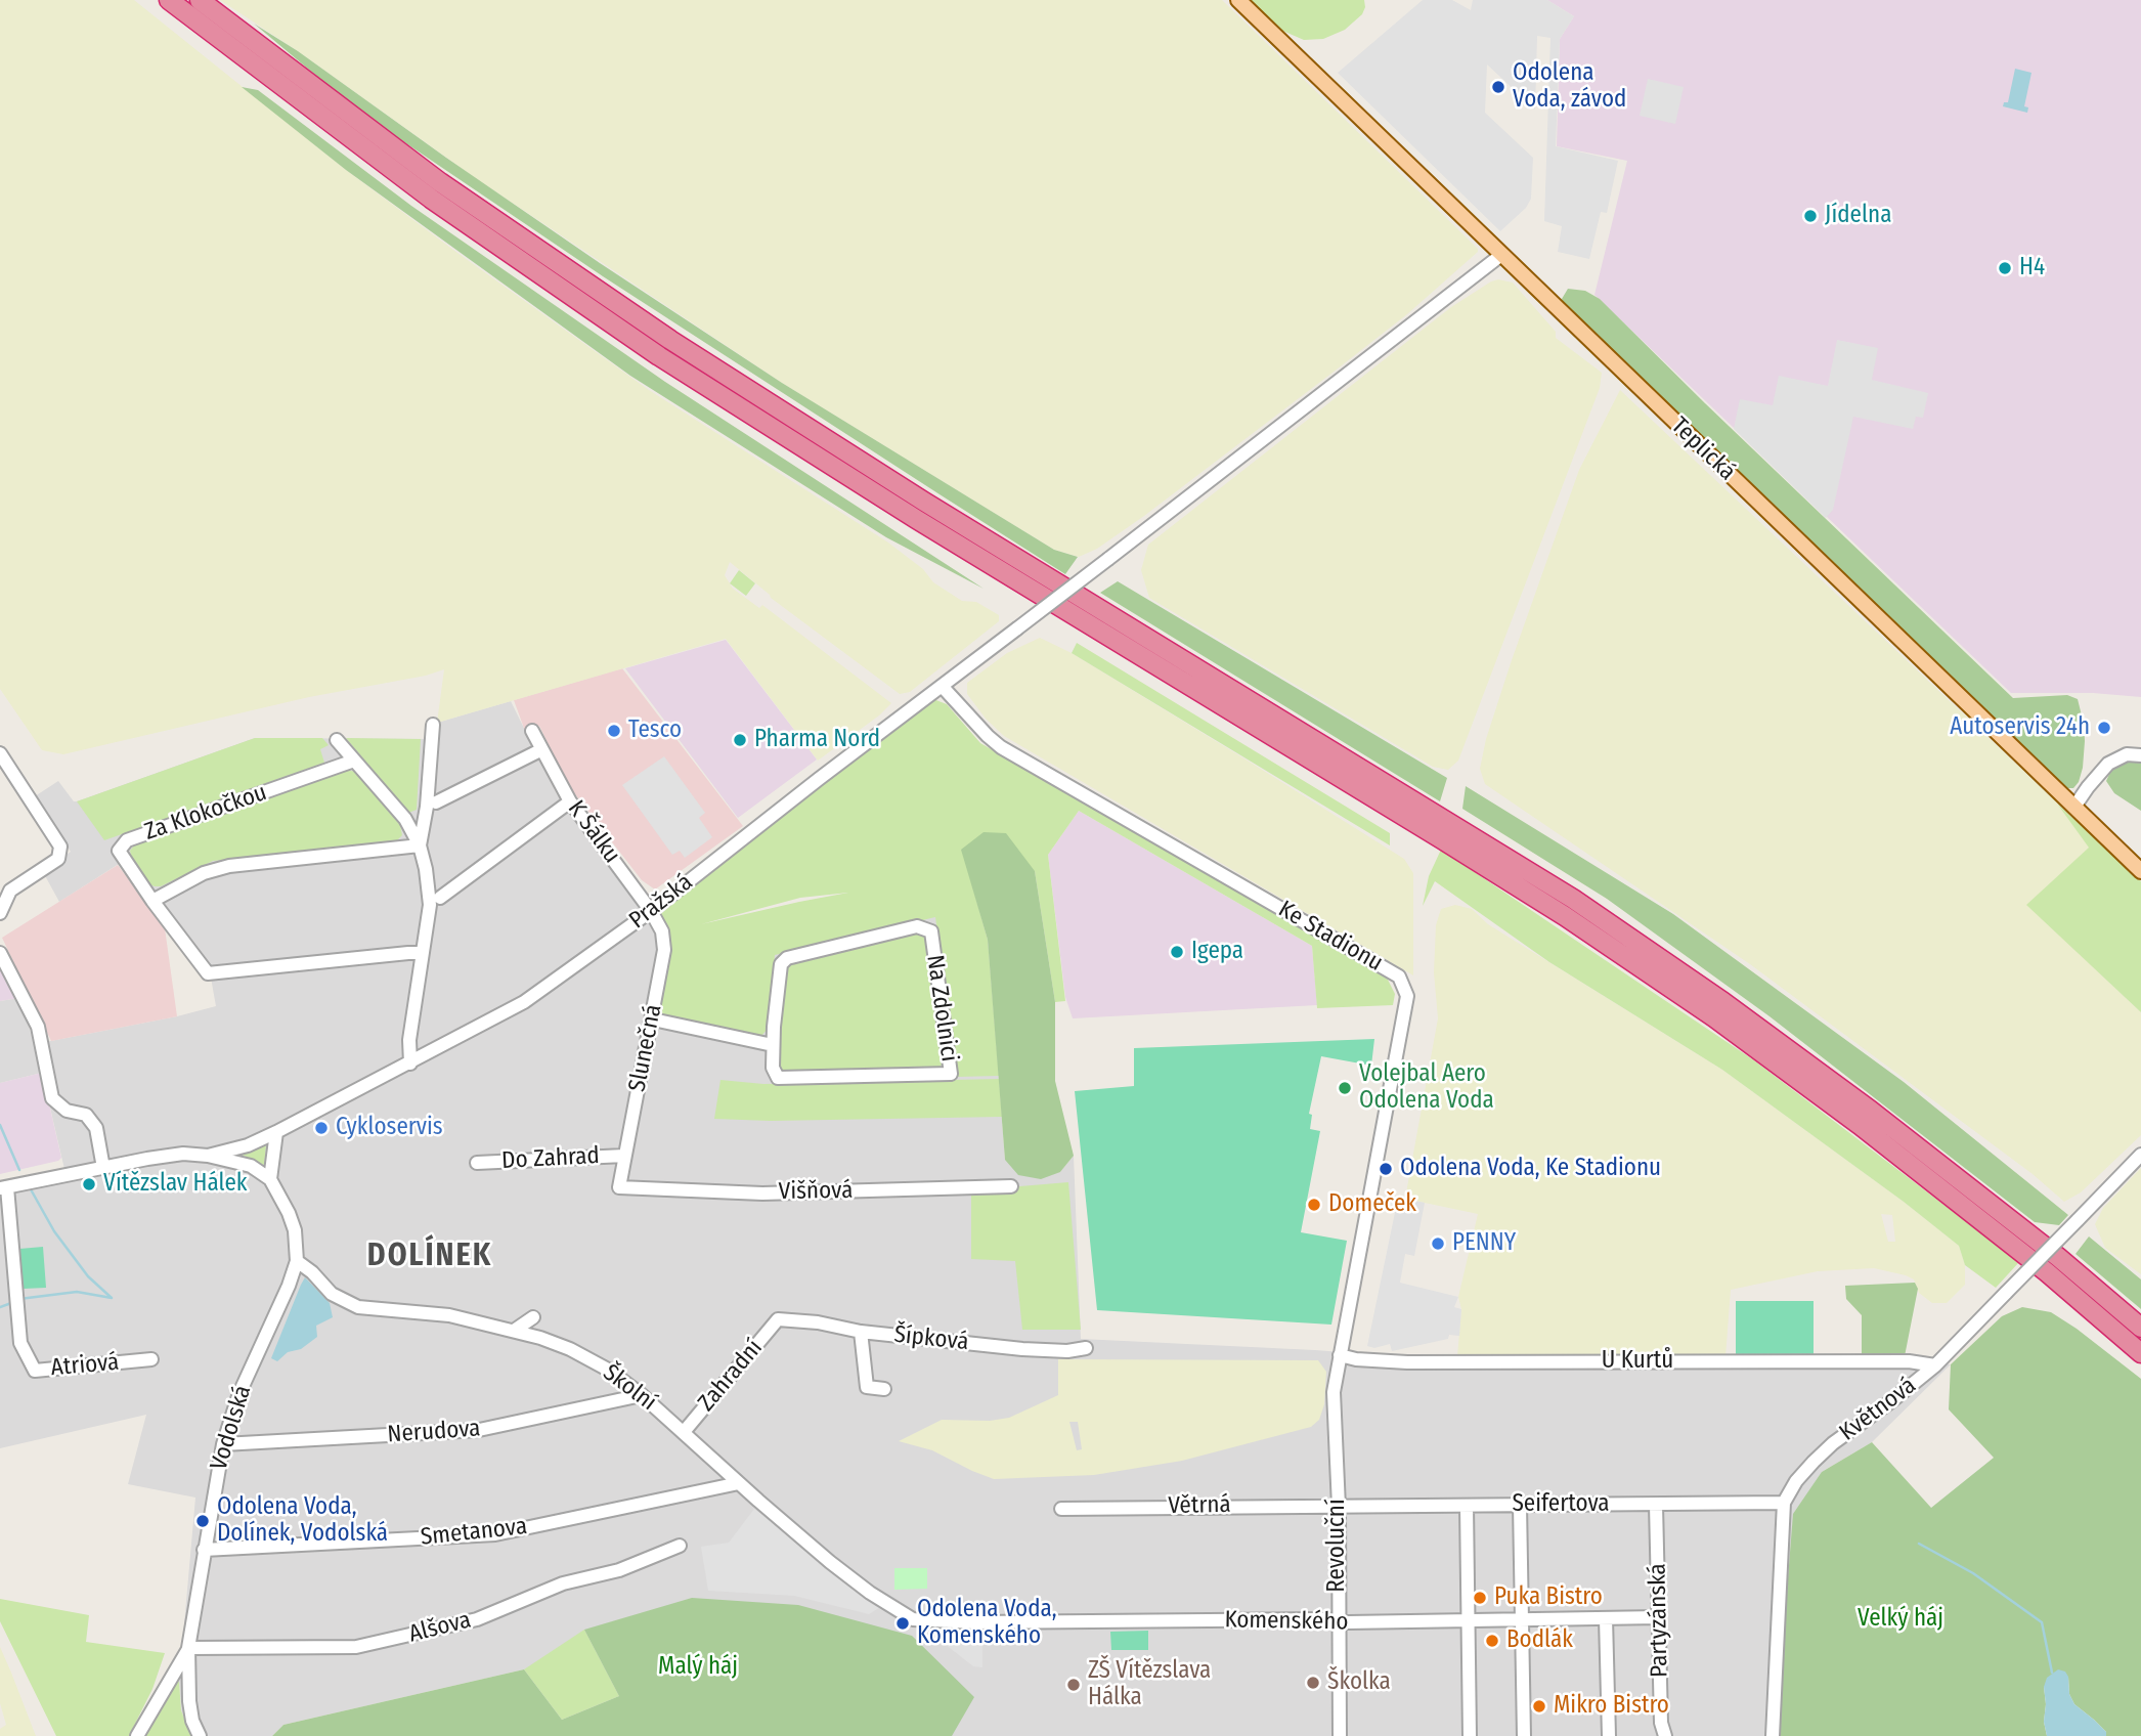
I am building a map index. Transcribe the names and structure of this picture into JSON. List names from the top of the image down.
{
  "streets": {
    "main road": ["Teplická"],
    "street": [
      "Za Klokočkou",
      "K Šálku",
      "Pražská",
      "Ke Stadionu",
      "Na Zdolnici",
      "Slunečná",
      "Do Zahrad",
      "Višňová",
      "Šípková",
      "U Kurtů",
      "Atriová",
      "Zahradní",
      "Školní",
      "Květnová",
      "Vodolská",
      "Nerudova",
      "Seifertova",
      "Větrná",
      "Smetanova",
      "Revoluční",
      "Partyzánská",
      "Komenského",
      "Alšova"
    ]
  },
  "crossings": [
    ["Teplická", "Pražská"],
    ["K Šálku", "Pražská"],
    ["K Šálku", "Slunečná"],
    ["Pražská", "Ke Stadionu"],
    ["Pražská", "Slunečná"],
    ["Ke Stadionu", "U Kurtů"],
    ["Ke Stadionu", "Revoluční"],
    ["Slunečná", "Do Zahrad"],
    ["Slunečná", "Višňová"],
    ["Šípková", "Zahradní"],
    ["U Kurtů", "Květnová"],
    ["U Kurtů", "Revoluční"],
    ["Zahradní", "Školní"],
    ["Školní", "Vodolská"],
    ["Školní", "Nerudova"],
    ["Školní", "Smetanova"],
    ["Školní", "Komenského"],
    ["Květnová", "Seifertova"],
    ["Vodolská", "Nerudova"],
    ["Vodolská", "Smetanova"],
    ["Vodolská", "Alšova"],
    ["Seifertova", "Větrná"],
    ["Seifertova", "Revoluční"],
    ["Seifertova", "Partyzánská"],
    ["Větrná", "Revoluční"],
    ["Revoluční", "Komenského"],
    ["Partyzánská", "Komenského"]
  ],
  "districts": ["DOLÍNEK"],
  "parks": ["Velký háj", "Malý háj"],
  "places": [
    "Odolena Voda, závod",
    "Jídelna",
    "H4",
    "Autoservis 24h",
    "Tesco",
    "Pharma Nord",
    "Igepa",
    "Volejbal Aero Odolena Voda",
    "Cykloservis",
    "Odolena Voda, Ke Stadionu",
    "Vítězslav Hálek",
    "Domeček",
    "PENNY",
    "Odolena Voda, Dolínek, Vodolská",
    "Puka Bistro",
    "Odolena Voda, Komenského",
    "Bodlák",
    "Školka",
    "ZŠ Vítězslava Hálka",
    "Mikro Bistro"
  ]
}
